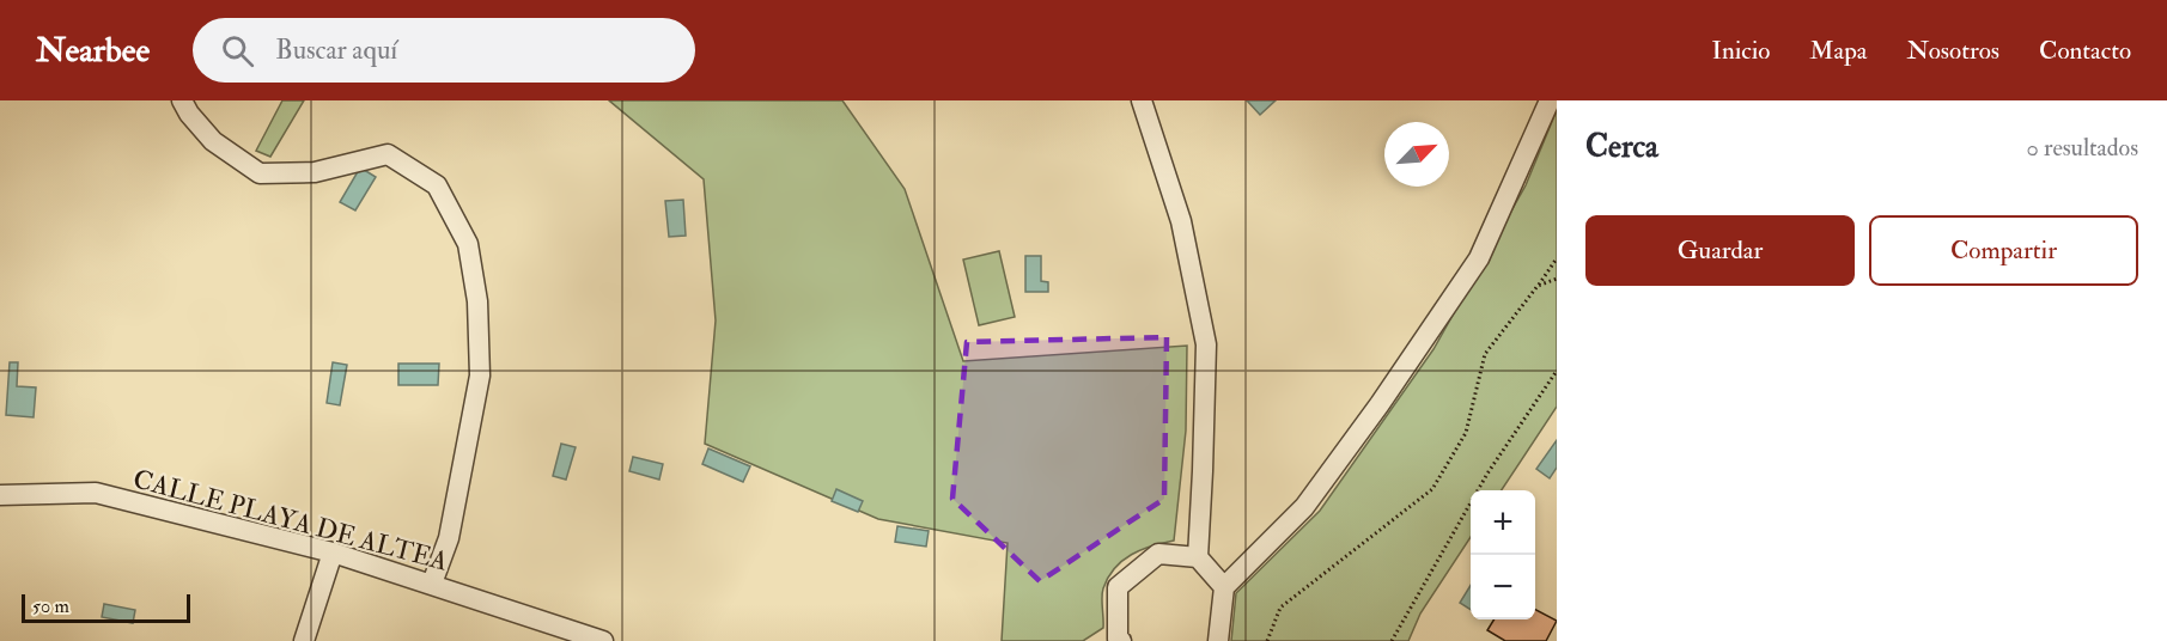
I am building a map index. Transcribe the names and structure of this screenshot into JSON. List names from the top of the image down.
{
  "streets": {
    "street": ["CALLE PLAYA DE ALTEA"]
  },
  "scale_bar": "50 m",
  "north": "top right",
  "page": {
    "header": "Nearbee",
    "search": "Buscar aquí",
    "nav": [
      "Inicio",
      "Mapa",
      "Nosotros",
      "Contacto"
    ],
    "heading": ["Cerca", "0 resultados"],
    "buttons": ["Guardar", "Compartir"],
    "map_buttons": ["+", "−"],
    "scale": "50 m"
  }
}
